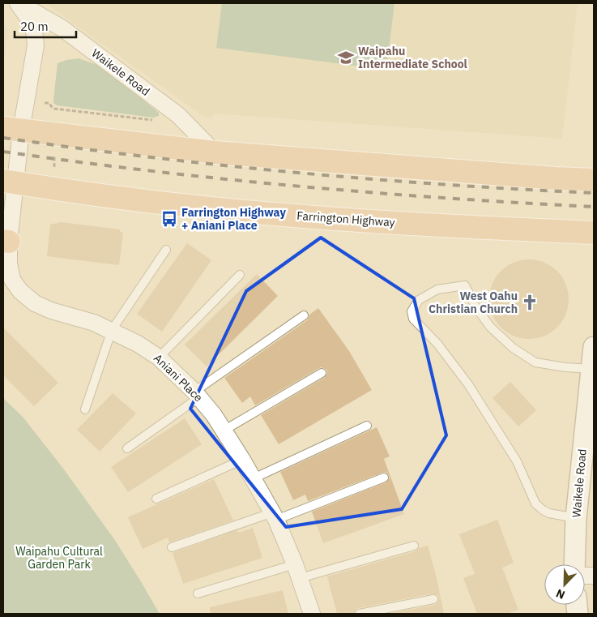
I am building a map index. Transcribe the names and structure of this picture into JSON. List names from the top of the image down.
{
  "streets": {
    "main road": ["Farrington Highway"],
    "street": ["Waikele Road", "Aniani Place"]
  },
  "crossings": [
    ["Waikele Road", "Aniani Place"],
    ["Farrington Highway", "Aniani Place"]
  ],
  "parks": ["Waipahu Cultural Garden Park"],
  "places": {
    "school or university": ["Waipahu Intermediate School"],
    "bus stop": ["Farrington Highway + Aniani Place"],
    "church": ["West Oahu Christian Church"]
  },
  "scale_bar": "20 m",
  "north": "bottom left"
}
